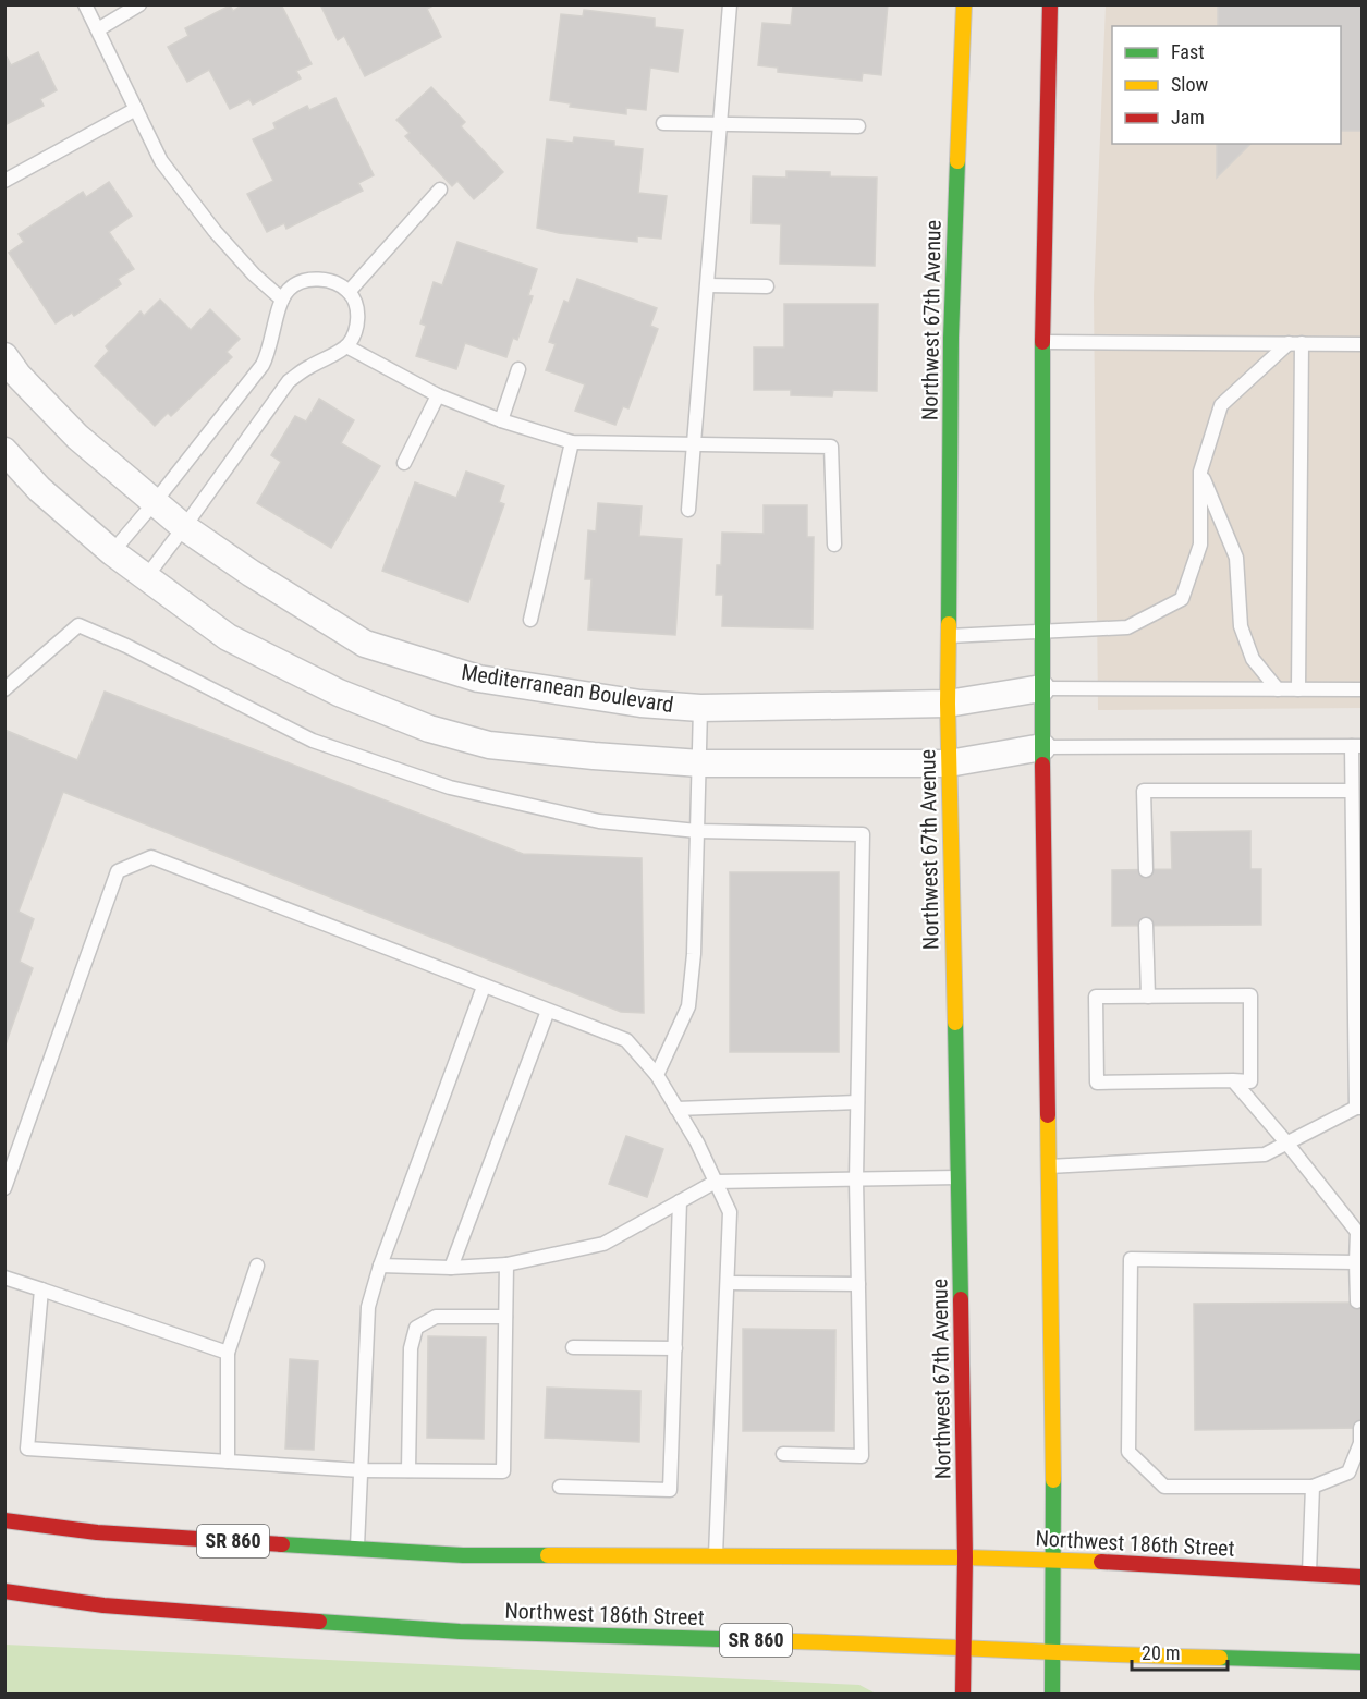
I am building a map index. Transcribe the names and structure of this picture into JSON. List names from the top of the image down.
{
  "streets": {
    "main road": ["Northwest 67th Avenue", "SR 860", "Northwest 186th Street"],
    "street": ["Mediterranean Boulevard"]
  },
  "crossings": [
    ["Northwest 67th Avenue", "Mediterranean Boulevard"],
    ["Northwest 67th Avenue", "Northwest 186th Street"]
  ],
  "legend": ["Fast", "Slow", "Jam"],
  "scale_bar": "20 m"
}
